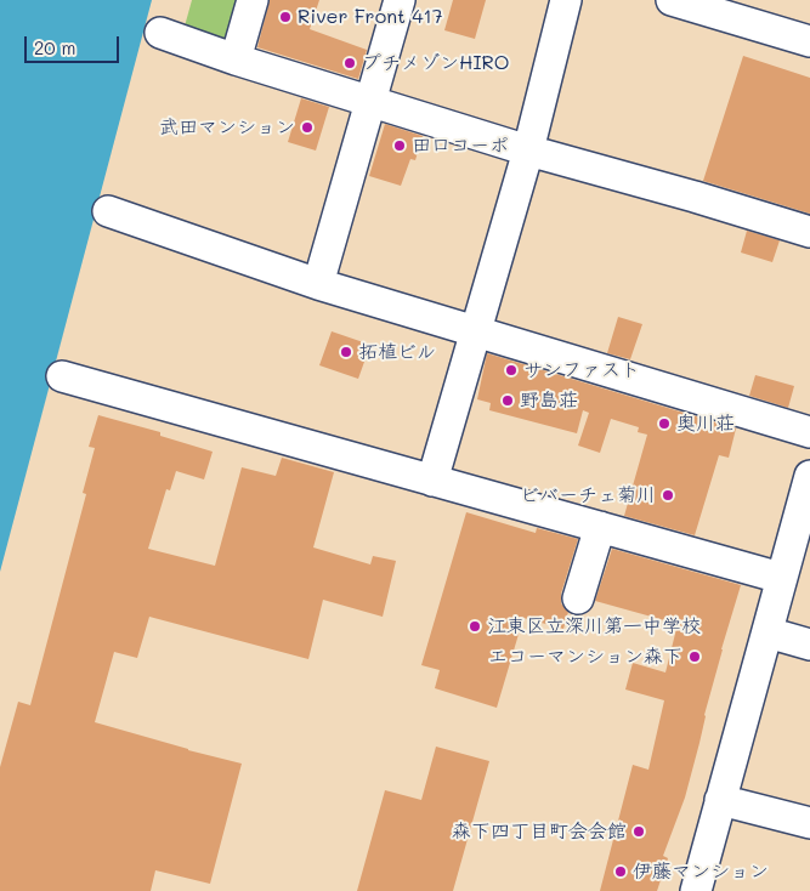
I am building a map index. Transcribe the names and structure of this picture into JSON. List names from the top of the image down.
{
  "places": [
    "River Front 417",
    "プチメゾンHIRO",
    "武田マンション",
    "田口コーポ",
    "拓植ビル",
    "サンファスト",
    "野島荘",
    "奥川荘",
    "ビバーチェ菊川",
    "江東区立深川第一中学校",
    "エコーマンション森下",
    "森下四丁目町会会館",
    "伊藤マンション"
  ],
  "scale_bar": "20 m"
}
